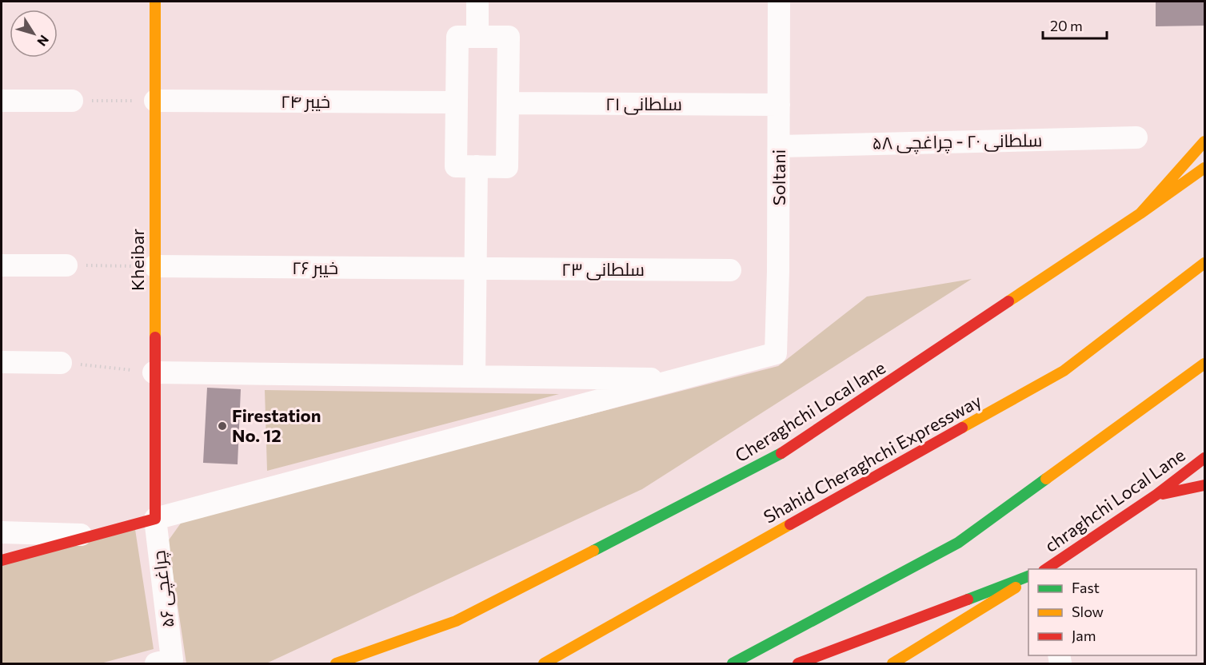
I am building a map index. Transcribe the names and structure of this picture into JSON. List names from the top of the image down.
{
  "streets": {
    "main road": [
      "Kheibar",
      "Cheraghchi Local lane",
      "Shahid Cheraghchi Expressway",
      "chraghchi Local Lane"
    ],
    "street": [
      "خیبر ۲۴",
      "سلطانی ۲۱",
      "سلطانی ۲۰ - چراغچی ۵۸",
      "Soltani",
      "خیبر ۲۶",
      "سلطانی ۲۳",
      "چراغچی ۵۶"
    ]
  },
  "crossings": [
    ["خیبر ۲۴", "Kheibar"],
    ["سلطانی ۲۱", "Soltani"],
    ["سلطانی ۲۰ - چراغچی ۵۸", "Soltani"],
    ["Kheibar", "خیبر ۲۶"],
    ["Kheibar", "چراغچی ۵۶"],
    ["خیبر ۲۶", "سلطانی ۲۳"]
  ],
  "places": ["Firestation No. 12"],
  "legend": ["Fast", "Slow", "Jam"],
  "scale_bar": "20 m",
  "north": "bottom right"
}
